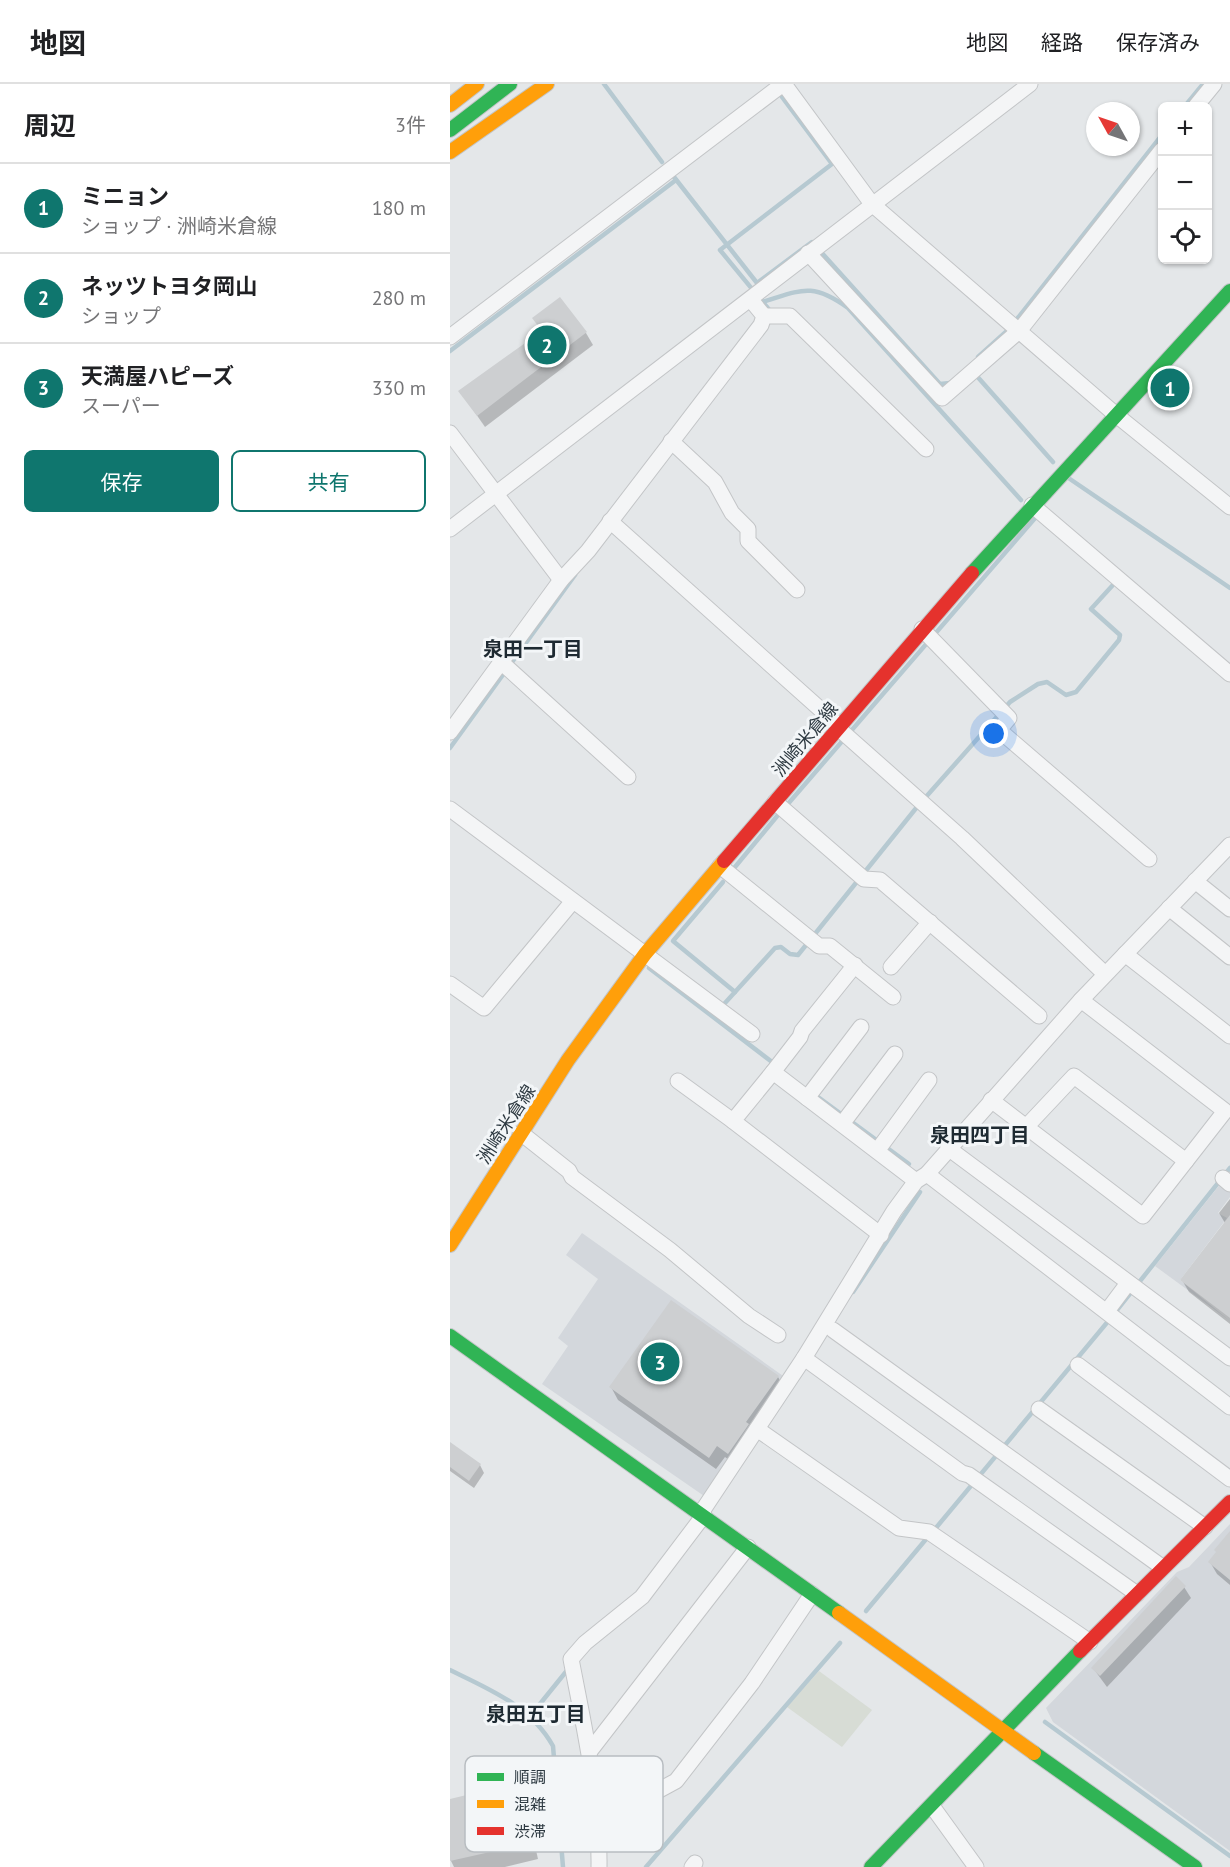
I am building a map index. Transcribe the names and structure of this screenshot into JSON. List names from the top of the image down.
{
  "streets": {
    "main road": ["洲崎米倉線"]
  },
  "districts": ["泉田一丁目", "泉田四丁目", "泉田五丁目"],
  "legend": ["順調", "混雑", "渋滞"],
  "north": "top left",
  "page": {
    "header": "地図",
    "nav": ["地図", "経路", "保存済み"],
    "heading": ["周辺", "3件"],
    "map_buttons": ["+", "−"],
    "list": [
      {
        "mark": "1",
        "name": "ミニョン",
        "note": "ショップ · 洲崎米倉線",
        "value": "180 m"
      },
      {
        "mark": "2",
        "name": "ネッツトヨタ岡山",
        "note": "ショップ",
        "value": "280 m"
      },
      {
        "mark": "3",
        "name": "天満屋ハピーズ",
        "note": "スーパー",
        "value": "330 m"
      }
    ],
    "pins": ["2", "1", "3"],
    "buttons": ["保存", "共有"]
  }
}
